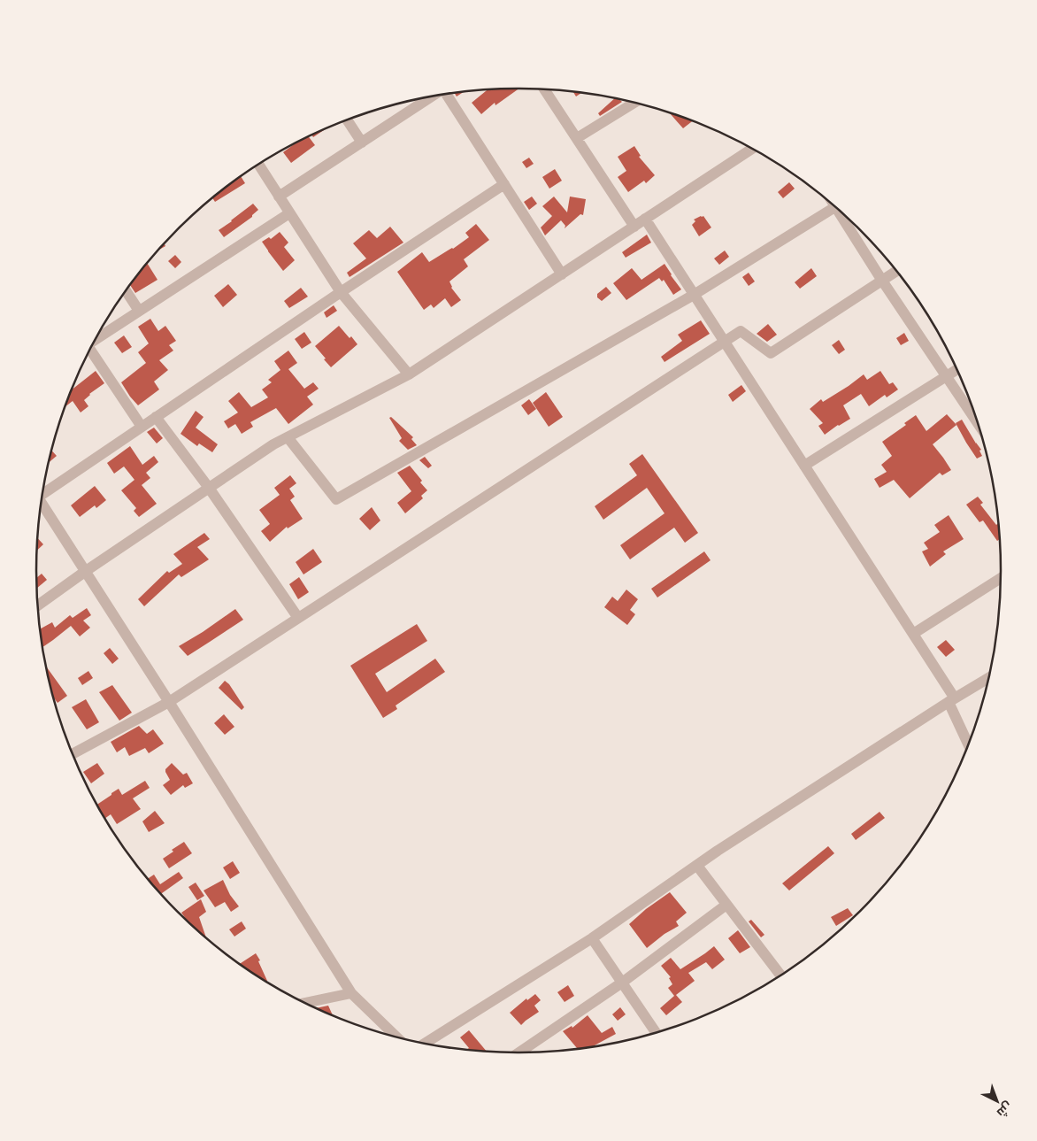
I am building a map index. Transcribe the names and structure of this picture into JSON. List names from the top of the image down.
{
  "north": "bottom right"
}
